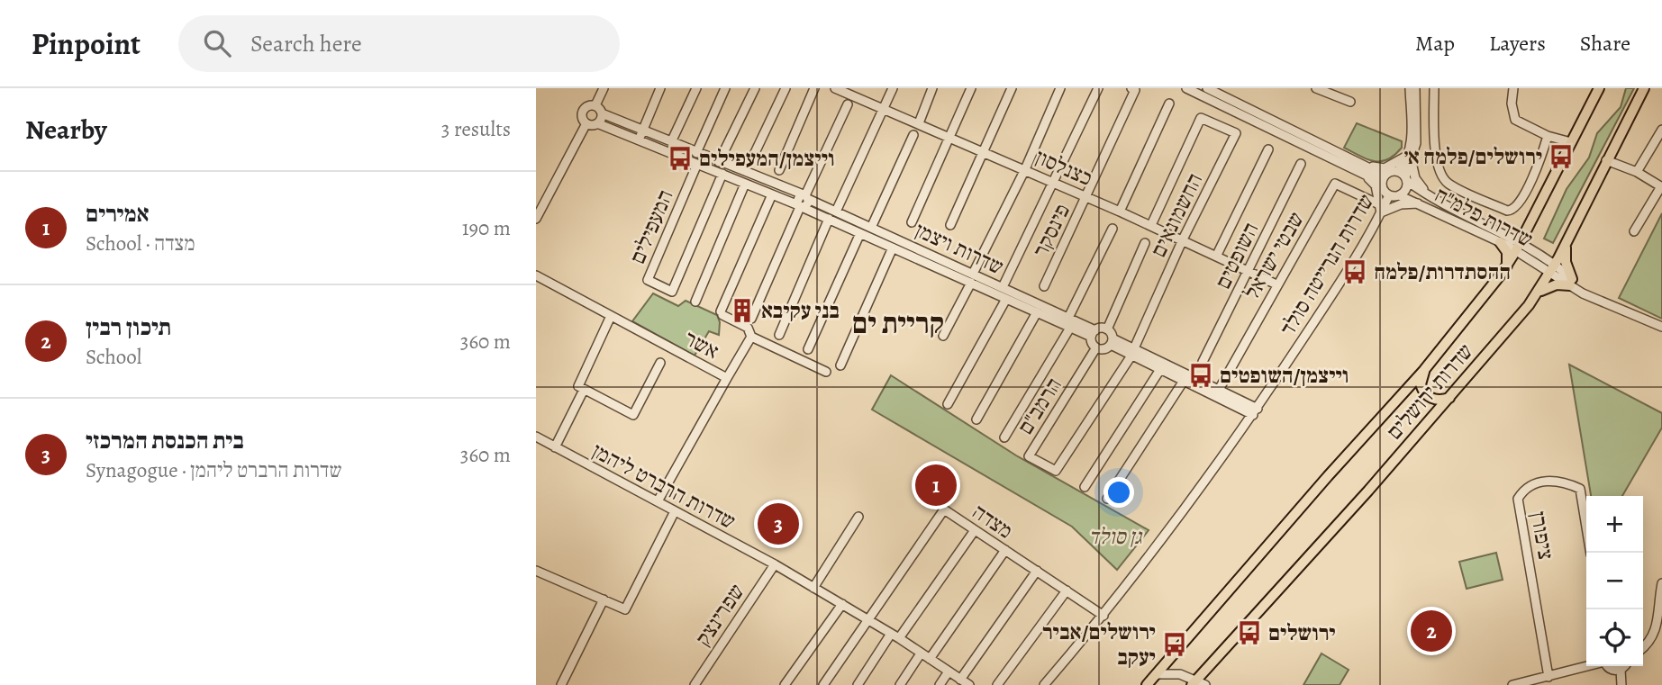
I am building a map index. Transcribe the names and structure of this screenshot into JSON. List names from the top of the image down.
{
  "streets": {
    "main road": ["שדרות ירושלים"],
    "street": [
      "כצנלסון",
      "החשמונאים",
      "שדרות פלמ\"ח",
      "המעפילים",
      "פינסקר",
      "שדרות ויצמן",
      "השופטים",
      "שבטי ישראל",
      "שדרות הנרייטה סולד",
      "אשר",
      "הרמב\"ם",
      "שדרות הרברט ליהמן",
      "מצדה",
      "ציפורן",
      "שפרינצק"
    ]
  },
  "crossings": [
    ["כצנלסון", "החשמונאים"],
    ["כצנלסון", "פינסקר"],
    ["כצנלסון", "השופטים"],
    ["כצנלסון", "שבטי ישראל"],
    ["החשמונאים", "הרמב\"ם"],
    ["שדרות פלמ\"ח", "שדרות הנרייטה סולד"],
    ["שדרות פלמ\"ח", "שדרות ירושלים"],
    ["המעפילים", "שדרות ויצמן"],
    ["שבטי ישראל", "שדרות הנרייטה סולד"],
    ["שדרות הנרייטה סולד", "מצדה"],
    ["אשר", "שדרות הרברט ליהמן"],
    ["שדרות הרברט ליהמן", "מצדה"],
    ["שדרות הרברט ליהמן", "שפרינצק"]
  ],
  "districts": ["קריית ים"],
  "parks": ["גן סולד"],
  "places": {
    "bus stop": [
      "ירושלים/פלמח א׳",
      "וייצמן/המעפילים",
      "ההסתדרות/פלמח",
      "וייצמן/השופטים",
      "ירושלים",
      "ירושלים/אביר יעקב"
    ],
    "building": ["בני עקיבא"]
  },
  "page": {
    "header": "Pinpoint",
    "search": "Search here",
    "nav": ["Map", "Layers", "Share"],
    "heading": ["Nearby", "3 results"],
    "list": [
      {
        "mark": "1",
        "name": "אמירים",
        "note": "School · מצדה",
        "value": "190 m"
      },
      {
        "mark": "2",
        "name": "תיכון רבין",
        "note": "School",
        "value": "360 m"
      },
      {
        "mark": "3",
        "name": "בית הכנסת המרכזי",
        "note": "Synagogue · שדרות הרברט ליהמן",
        "value": "360 m"
      }
    ],
    "pins": ["1", "3", "2"],
    "map_buttons": ["+", "−"]
  }
}
